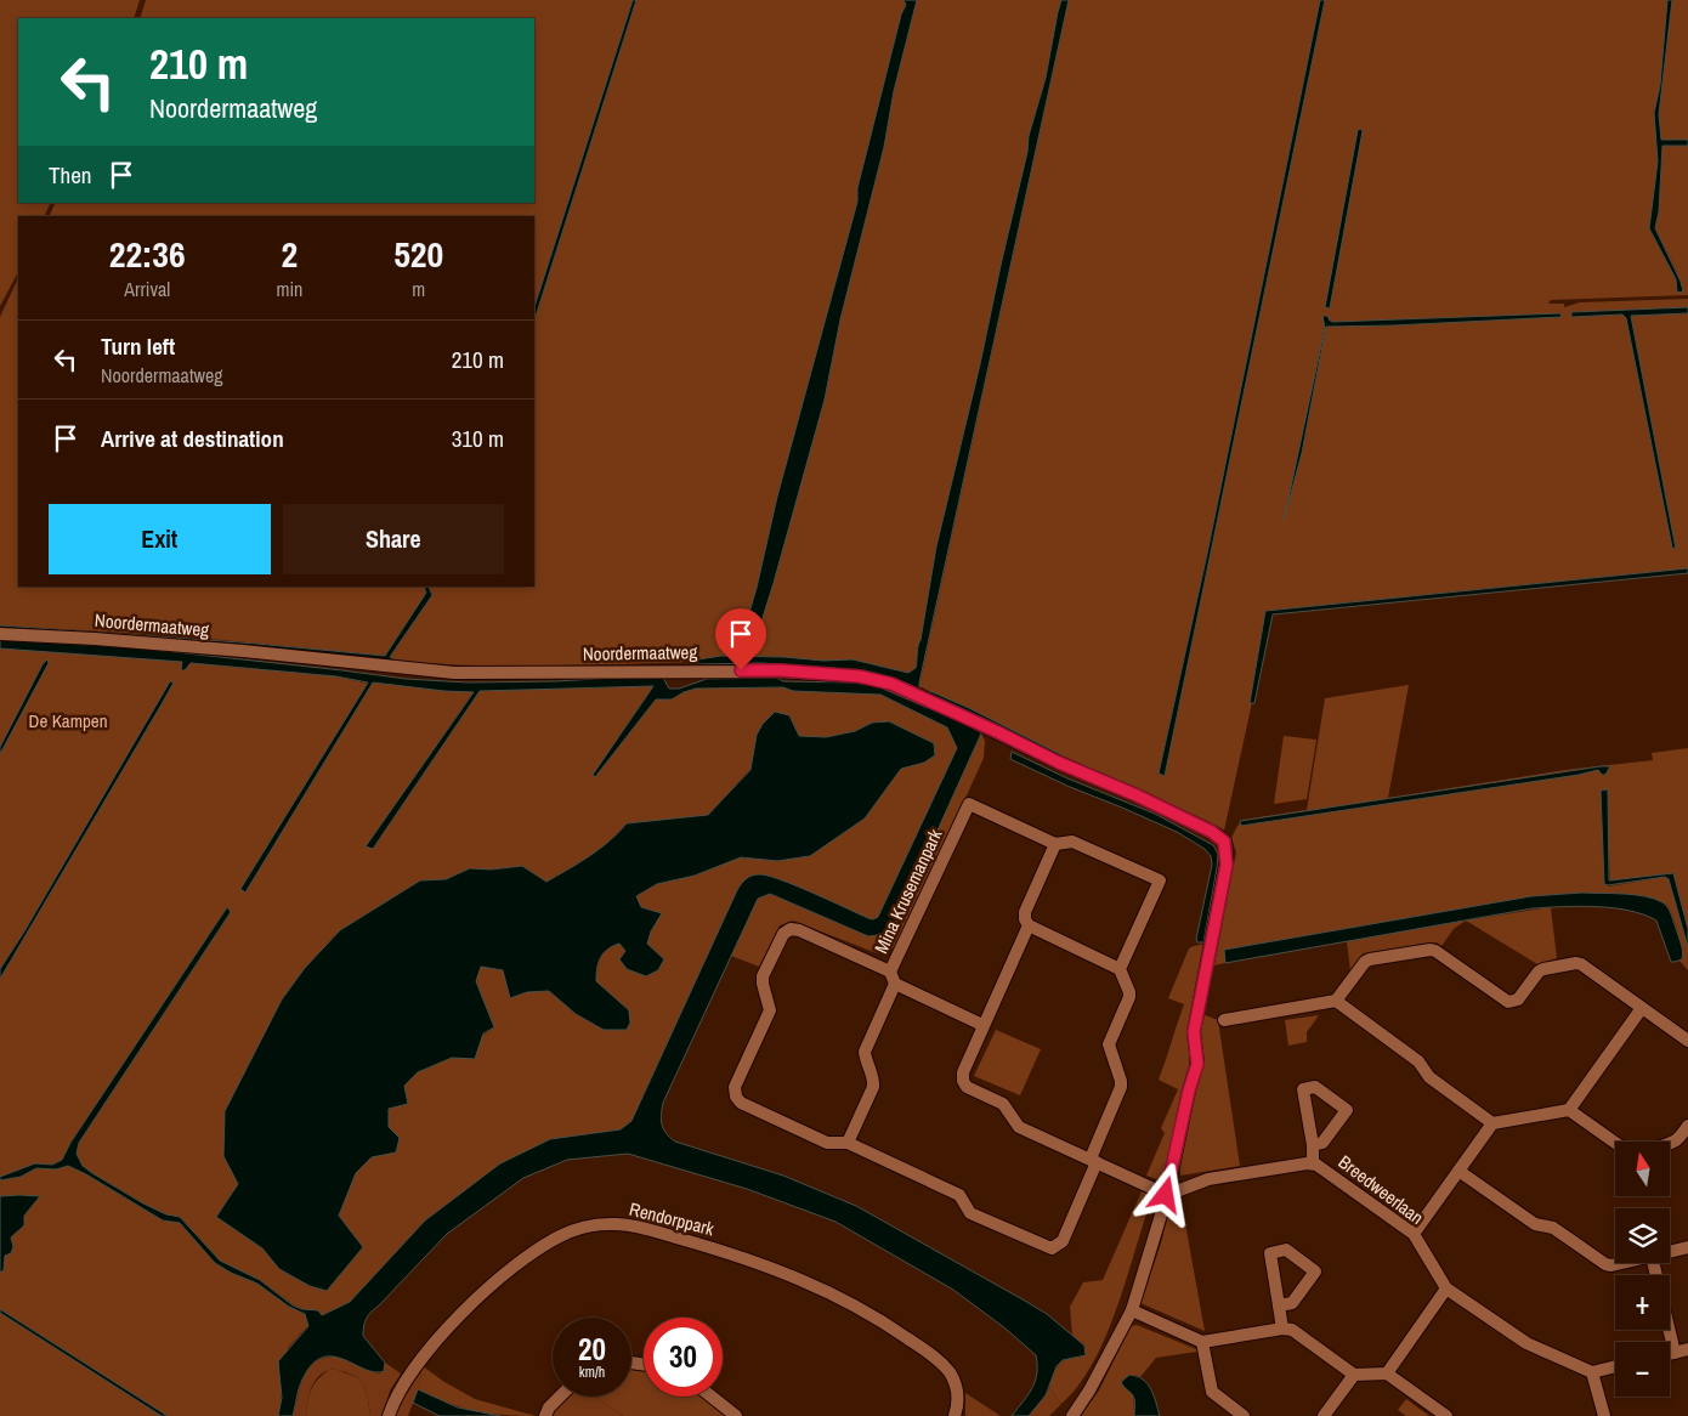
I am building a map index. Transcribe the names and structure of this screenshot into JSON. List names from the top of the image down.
{
  "streets": {
    "street": [
      "Noordermaatweg",
      "Mina Krusemanpark",
      "Breedweerlaan",
      "Rendorppark"
    ]
  },
  "crossings": [
    ["Noordermaatweg", "Breedweerlaan"]
  ],
  "parks": ["De Kampen"],
  "north": "top",
  "page": {
    "turn": ["210 m", "Noordermaatweg"],
    "then": "Then",
    "eta": [
      "22:36",
      "Arrival",
      "2",
      "min",
      "520",
      "m"
    ],
    "list": [
      {
        "name": "Turn left",
        "note": "Noordermaatweg",
        "value": "210 m"
      },
      {
        "name": "Arrive at destination",
        "value": "310 m"
      }
    ],
    "buttons": ["Exit", "Share"],
    "map_buttons": ["+", "−"],
    "speed": "20 km/h",
    "limit": "30"
  }
}
